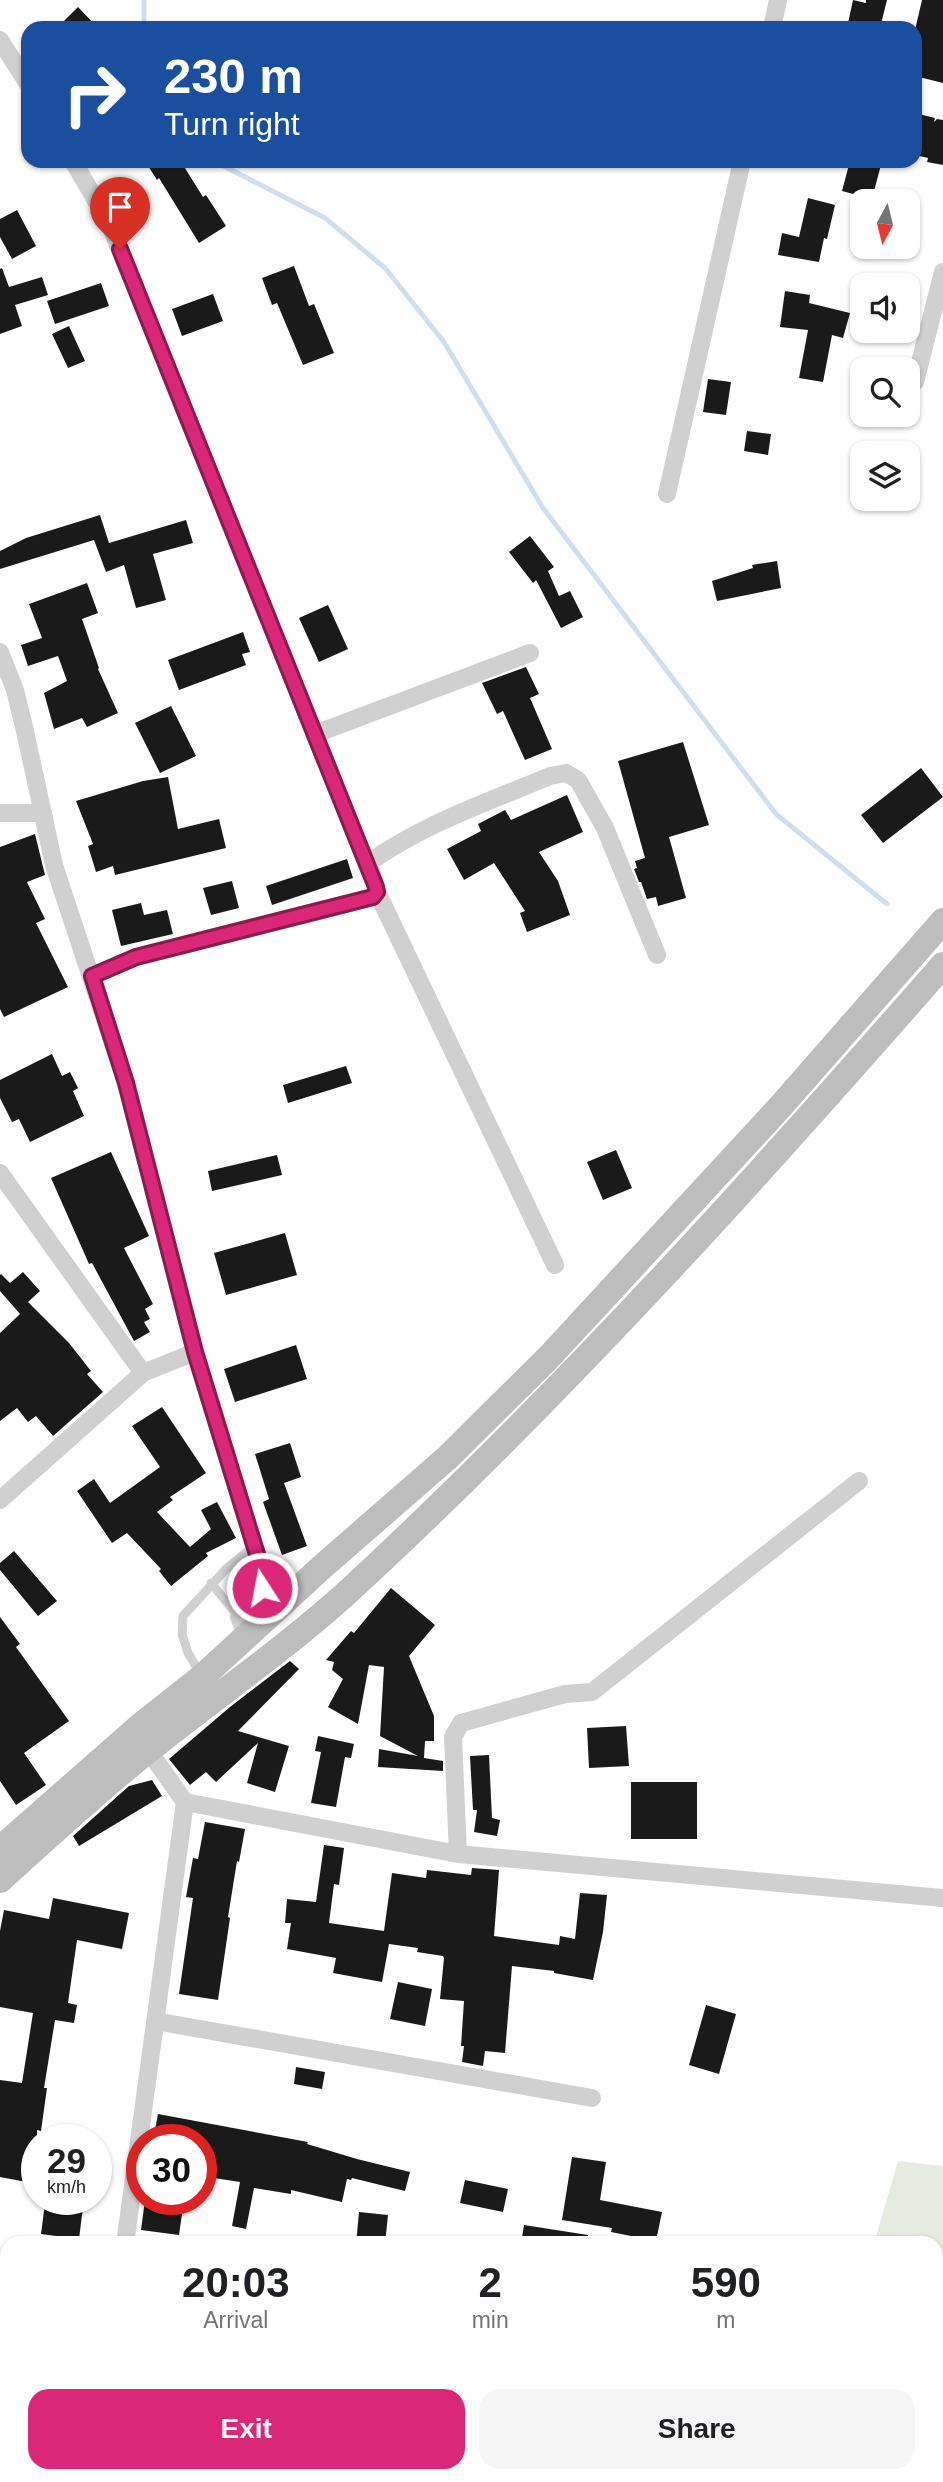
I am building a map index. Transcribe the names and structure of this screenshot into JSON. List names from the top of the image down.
{
  "north": "bottom",
  "page": {
    "turn": ["230 m", "Turn right"],
    "speed": "29 km/h",
    "limit": "30",
    "eta": [
      "20:03",
      "Arrival",
      "2",
      "min",
      "590",
      "m"
    ],
    "buttons": ["Exit", "Share"]
  }
}
